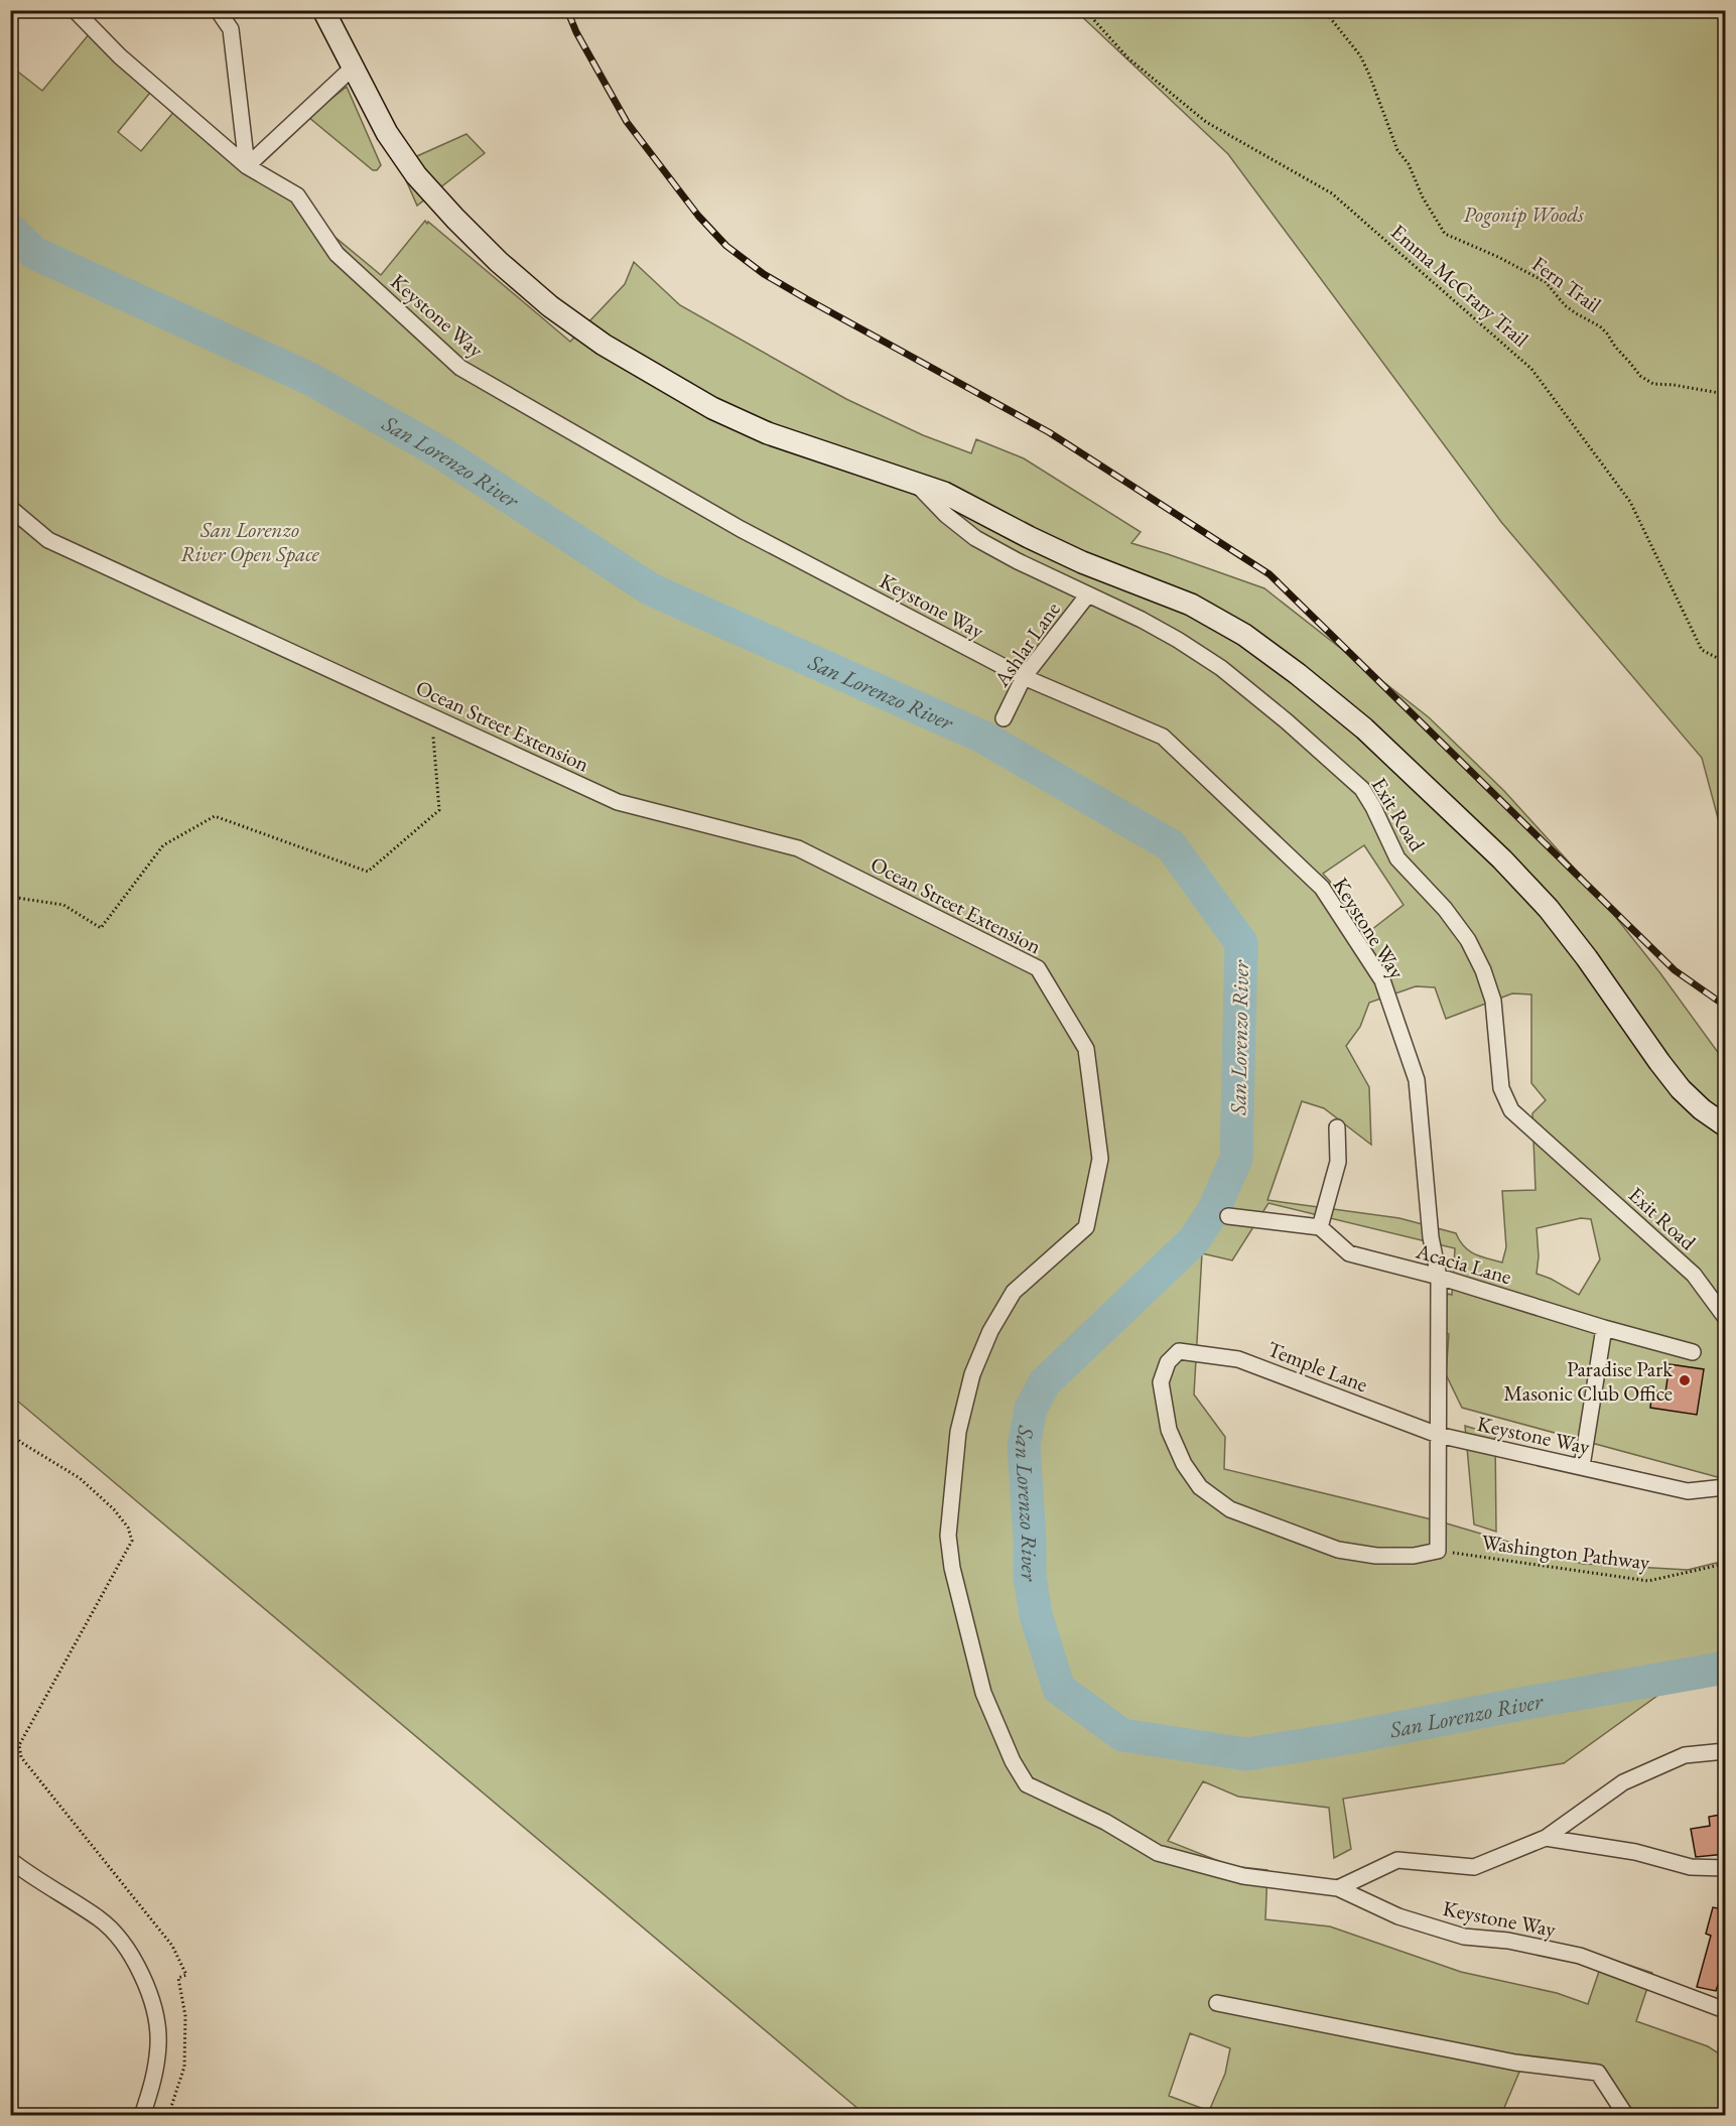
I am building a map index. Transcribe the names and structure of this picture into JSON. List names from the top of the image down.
{
  "streets": {
    "street": [
      "Keystone Way",
      "Ashlar Lane",
      "Ocean Street Extension",
      "Exit Road",
      "Acacia Lane",
      "Temple Lane"
    ],
    "path": ["Fern Trail", "Emma McCrary Trail", "Washington Pathway"]
  },
  "crossings": [
    ["Keystone Way", "Ashlar Lane"],
    ["Keystone Way", "Ocean Street Extension"],
    ["Keystone Way", "Acacia Lane"],
    ["Keystone Way", "Temple Lane"],
    ["Keystone Way", "Washington Pathway"],
    ["Ashlar Lane", "Exit Road"],
    ["Temple Lane", "Washington Pathway"]
  ],
  "water": ["San Lorenzo River"],
  "parks": ["Pogonip Woods", "San Lorenzo River Open Space"],
  "places": ["Paradise Park Masonic Club Office"]
}
